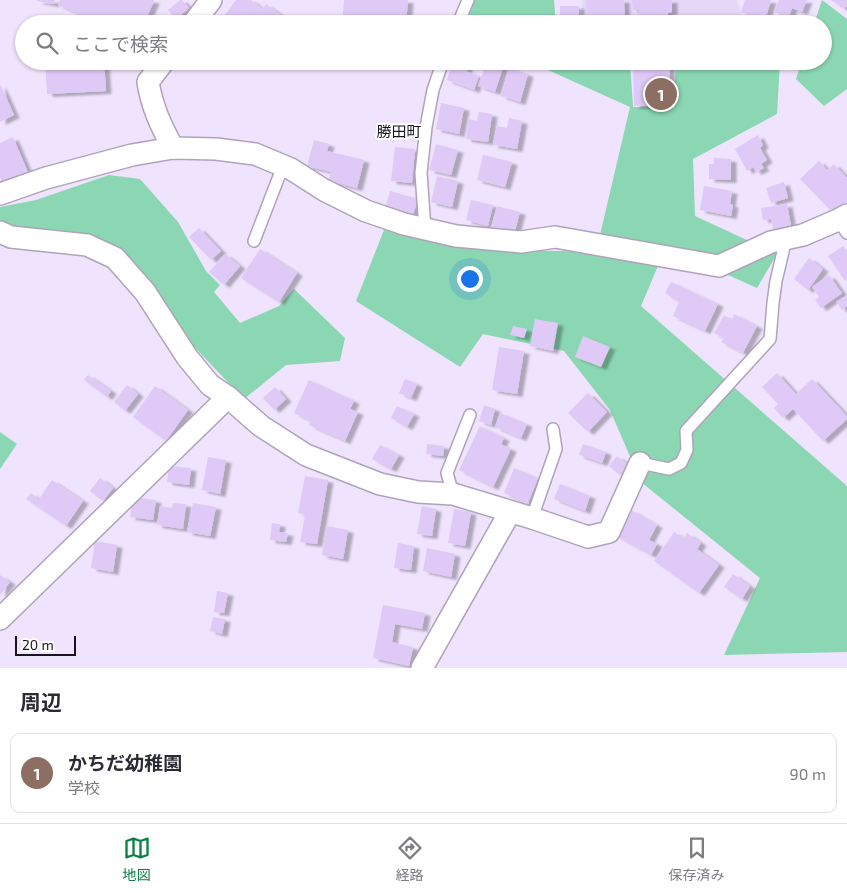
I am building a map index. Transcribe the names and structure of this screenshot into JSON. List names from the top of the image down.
{
  "districts": ["勝田町"],
  "scale_bar": "20 m",
  "page": {
    "search": "ここで検索",
    "pins": "1",
    "scale": "20 m",
    "heading": "周辺",
    "list": [
      {
        "mark": "1",
        "name": "かちだ幼稚園",
        "note": "学校",
        "value": "90 m"
      }
    ],
    "nav": ["地図", "経路", "保存済み"]
  }
}
